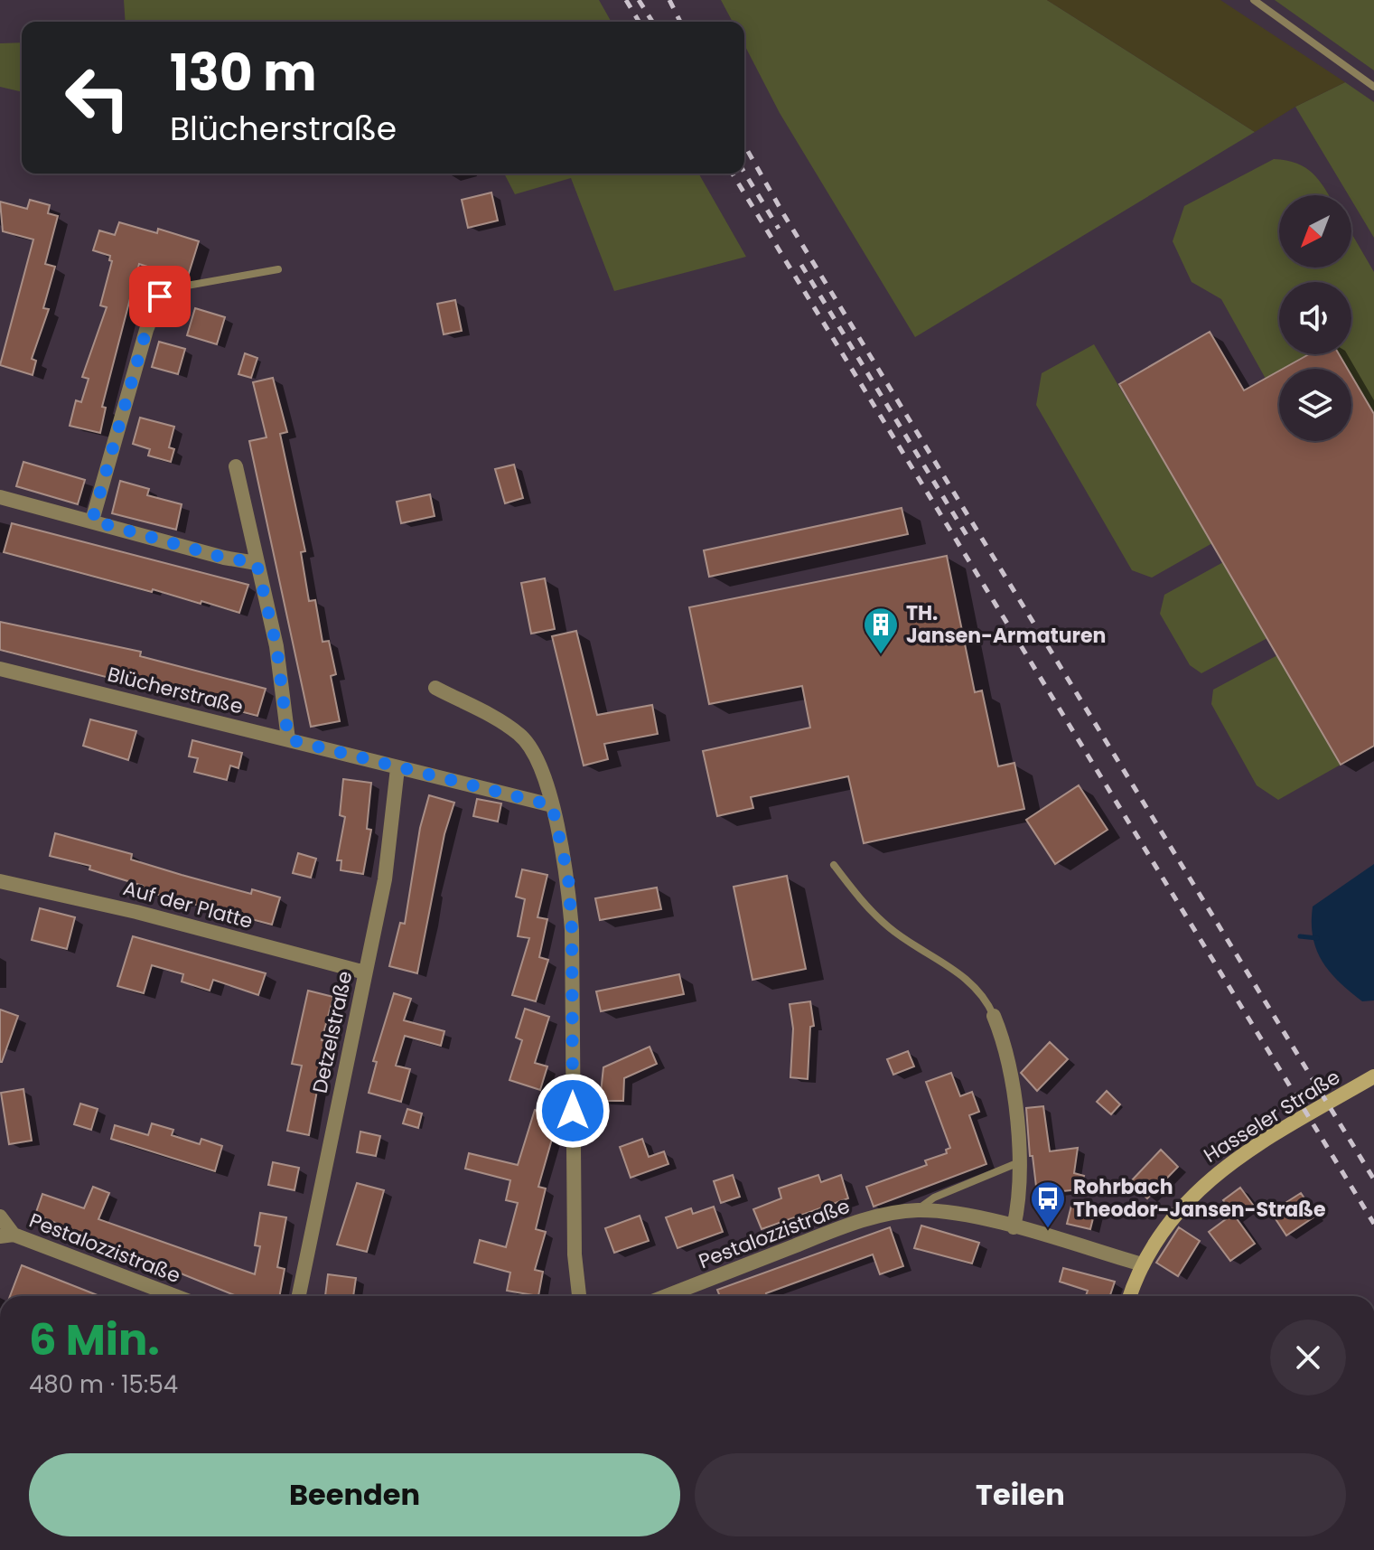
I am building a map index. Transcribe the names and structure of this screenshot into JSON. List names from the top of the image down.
{
  "streets": {
    "street": [
      "Blücherstraße",
      "Auf der Platte",
      "Detzelstraße",
      "Hasseler Straße",
      "Pestalozzistraße"
    ]
  },
  "crossings": [
    ["Blücherstraße", "Detzelstraße"],
    ["Auf der Platte", "Detzelstraße"],
    ["Hasseler Straße", "Pestalozzistraße"]
  ],
  "places": {
    "building": ["TH. Jansen-Armaturen"],
    "bus stop": ["Rohrbach Theodor-Jansen-Straße"]
  },
  "north": "bottom left",
  "page": {
    "turn": ["130 m", "Blücherstraße"],
    "heading": ["6 Min.", "480 m · 15:54"],
    "buttons": ["Beenden", "Teilen"]
  }
}
